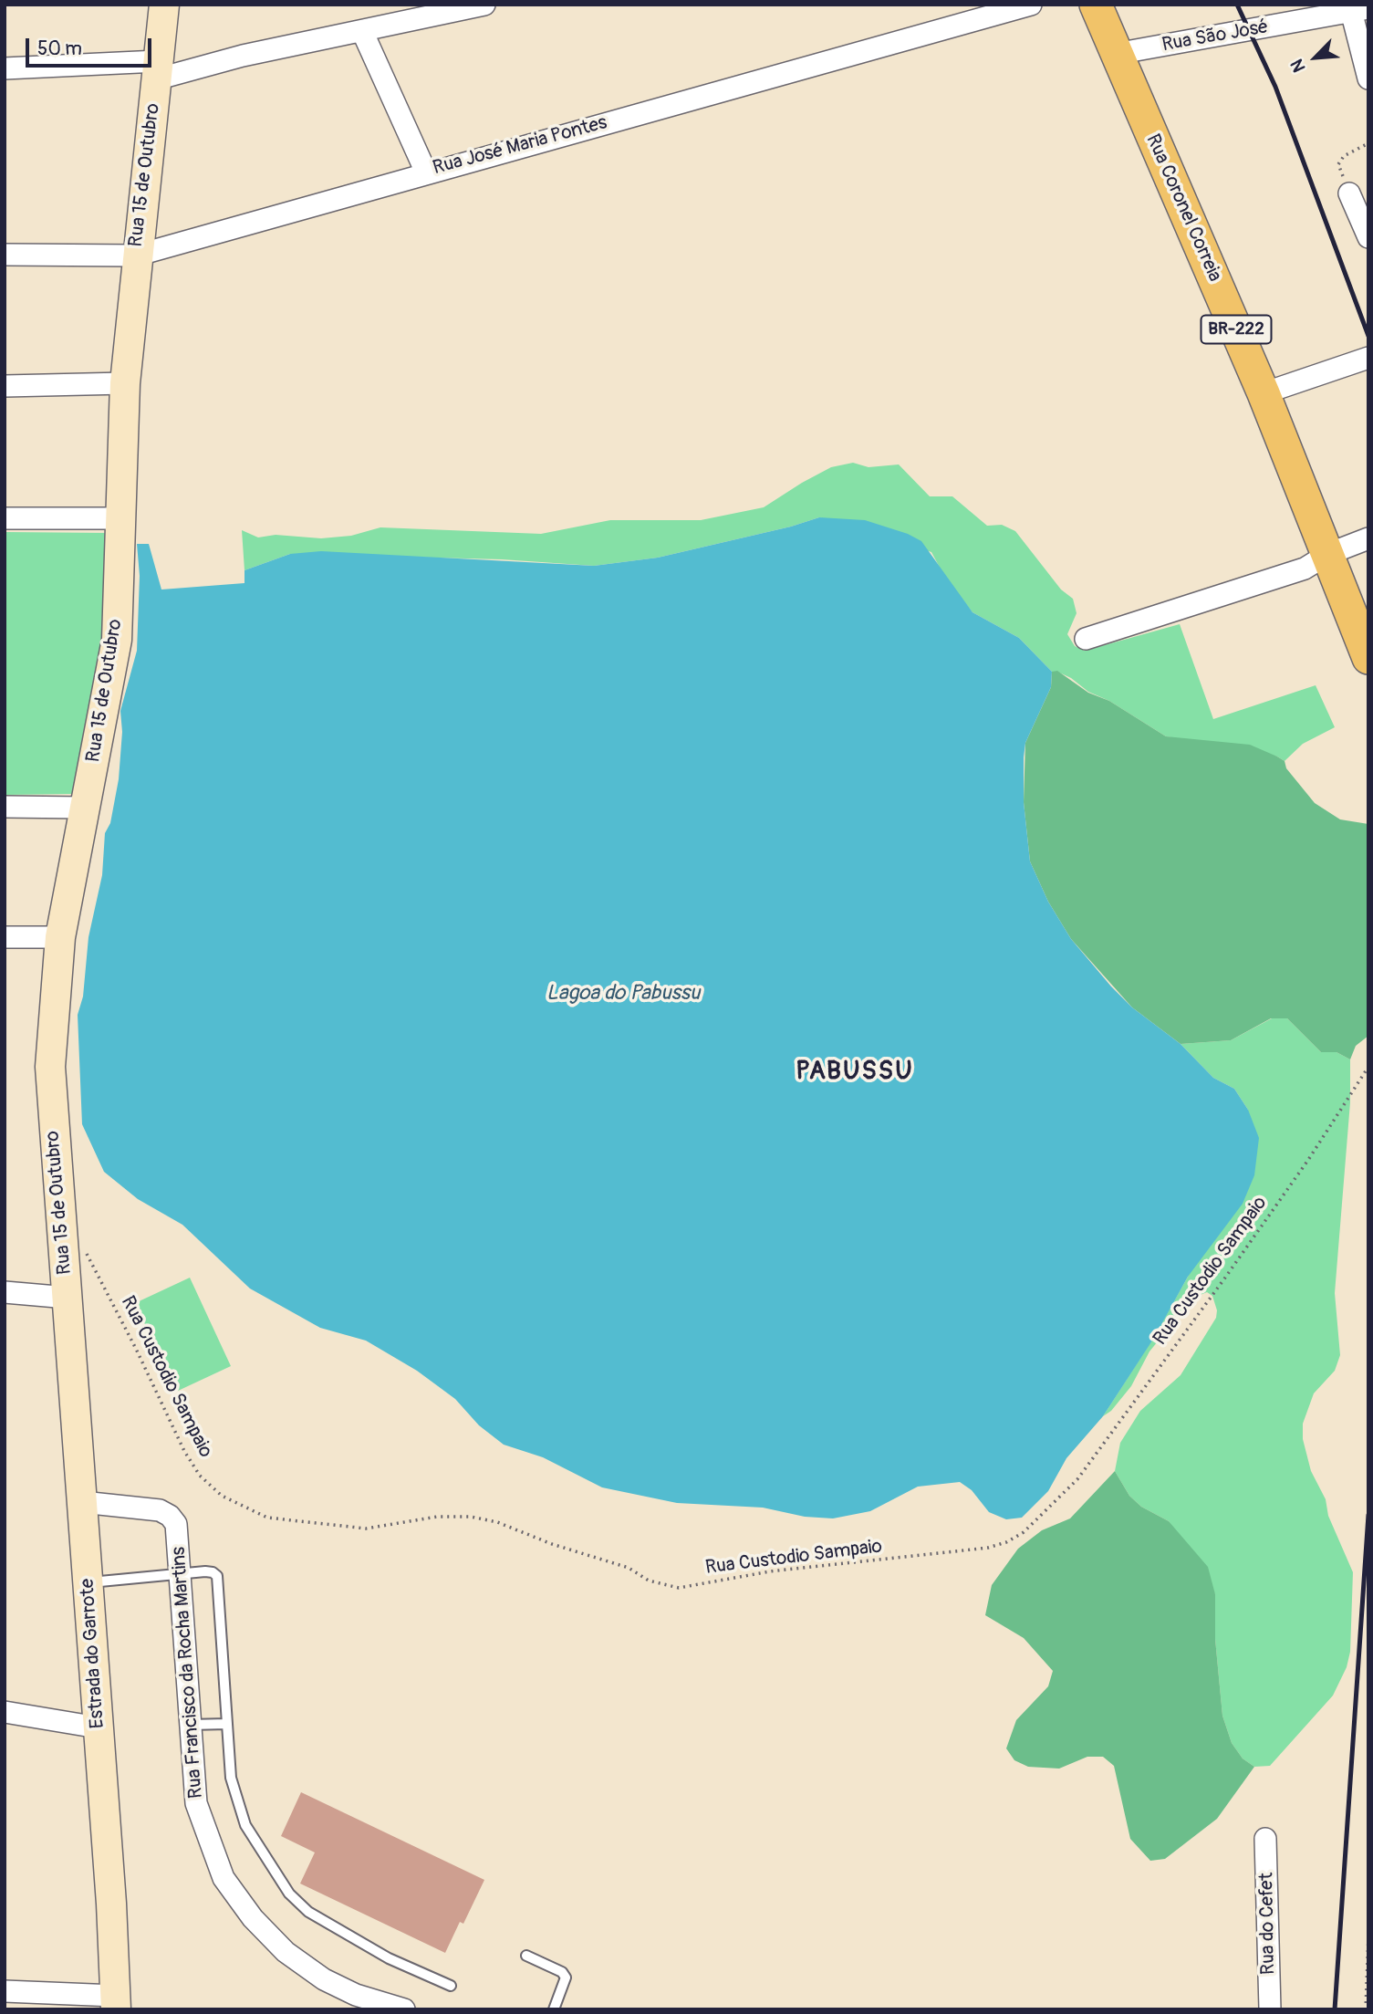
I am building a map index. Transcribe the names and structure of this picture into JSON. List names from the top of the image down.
{
  "streets": {
    "main road": [
      "Rua 15 de Outubro",
      "Rua Coronel Correia",
      "BR-222",
      "Estrada do Garrote"
    ],
    "street": [
      "Rua São José",
      "Rua José Maria Pontes",
      "Rua Francisco da Rocha Martins",
      "Rua do Cefet"
    ],
    "path": ["Rua Custodio Sampaio"]
  },
  "crossings": [
    ["Rua São José", "Rua Coronel Correia"],
    ["Rua José Maria Pontes", "Rua 15 de Outubro"],
    ["Rua 15 de Outubro", "Estrada do Garrote"],
    ["Estrada do Garrote", "Rua Francisco da Rocha Martins"]
  ],
  "districts": ["PABUSSU"],
  "water": ["Lagoa do Pabussu"],
  "scale_bar": "50 m",
  "north": "bottom left"
}
